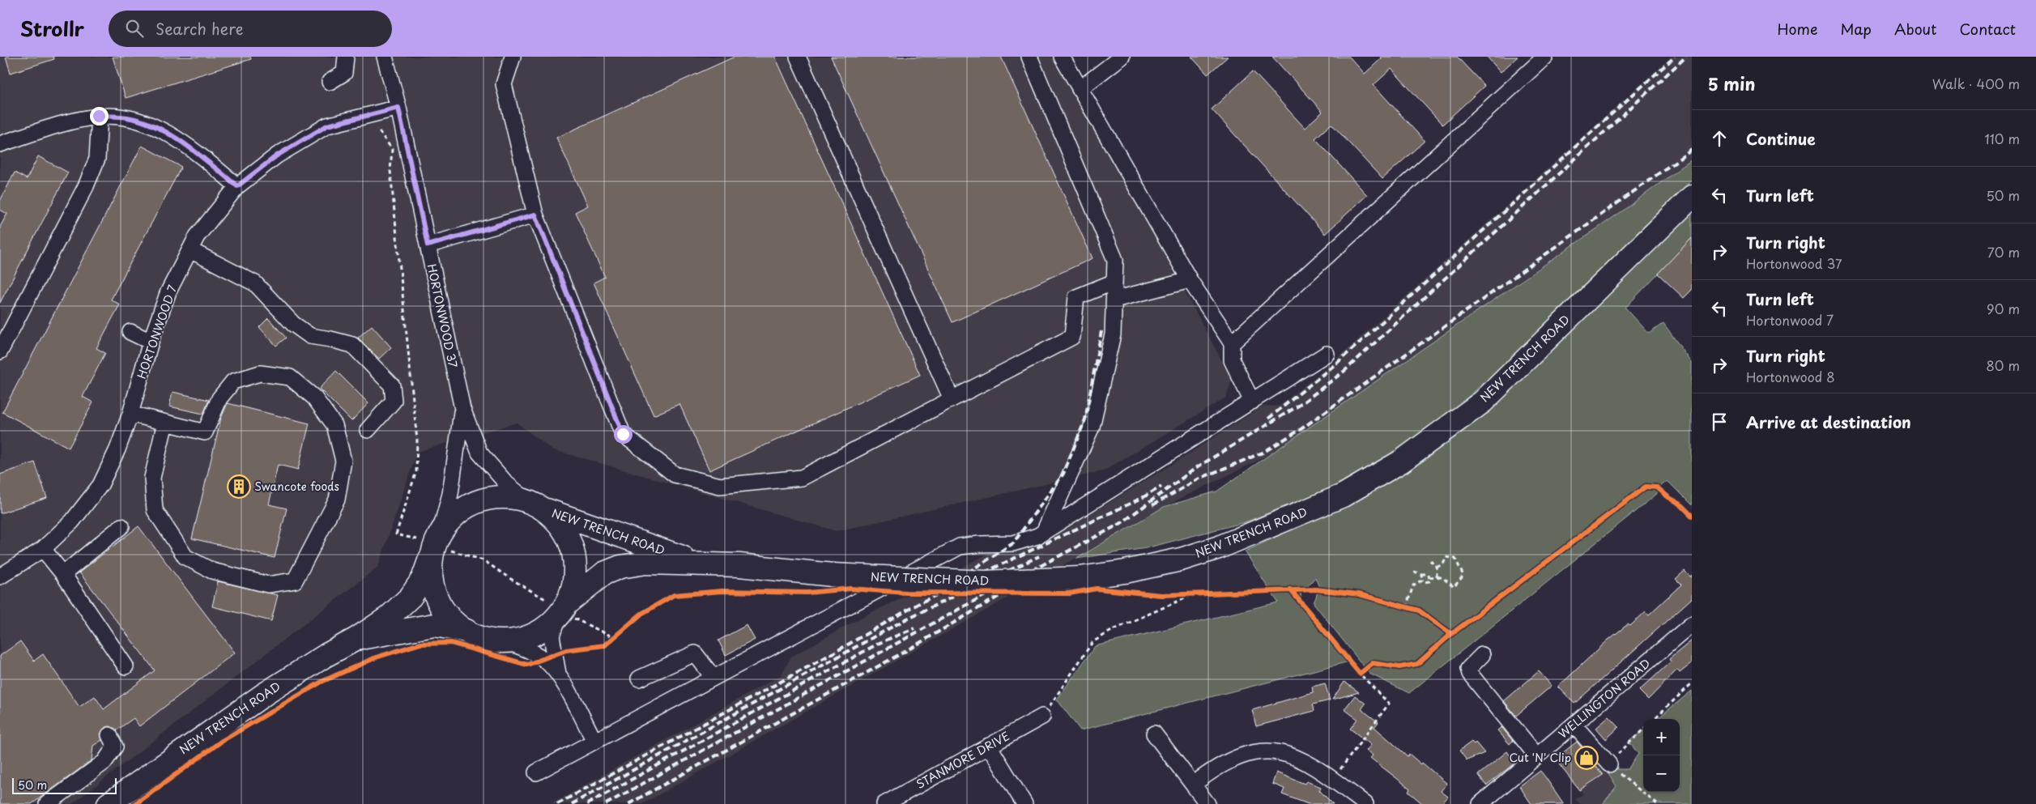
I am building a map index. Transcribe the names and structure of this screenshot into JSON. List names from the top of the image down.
{
  "streets": {
    "highway": ["NEW TRENCH ROAD"],
    "street": [
      "HORTONWOOD 37",
      "HORTONWOOD 7",
      "WELLINGTON ROAD",
      "STANMORE DRIVE"
    ]
  },
  "crossings": [
    ["HORTONWOOD 37", "HORTONWOOD 7"],
    ["HORTONWOOD 37", "NEW TRENCH ROAD"]
  ],
  "places": {
    "building": ["Swancote foods"],
    "shop": ["Cut 'N' Clip"]
  },
  "scale_bar": "50 m",
  "page": {
    "header": "Strollr",
    "search": "Search here",
    "nav": [
      "Home",
      "Map",
      "About",
      "Contact"
    ],
    "heading": ["5 min", "Walk · 400 m"],
    "list": [
      ["Continue", "110 m"],
      ["Turn left", "50 m"],
      ["Turn right", "Hortonwood 37", "70 m"],
      ["Turn left", "Hortonwood 7", "90 m"],
      ["Turn right", "Hortonwood 8", "80 m"],
      "Arrive at destination"
    ],
    "map_buttons": ["+", "−"],
    "scale": "50 m"
  }
}
